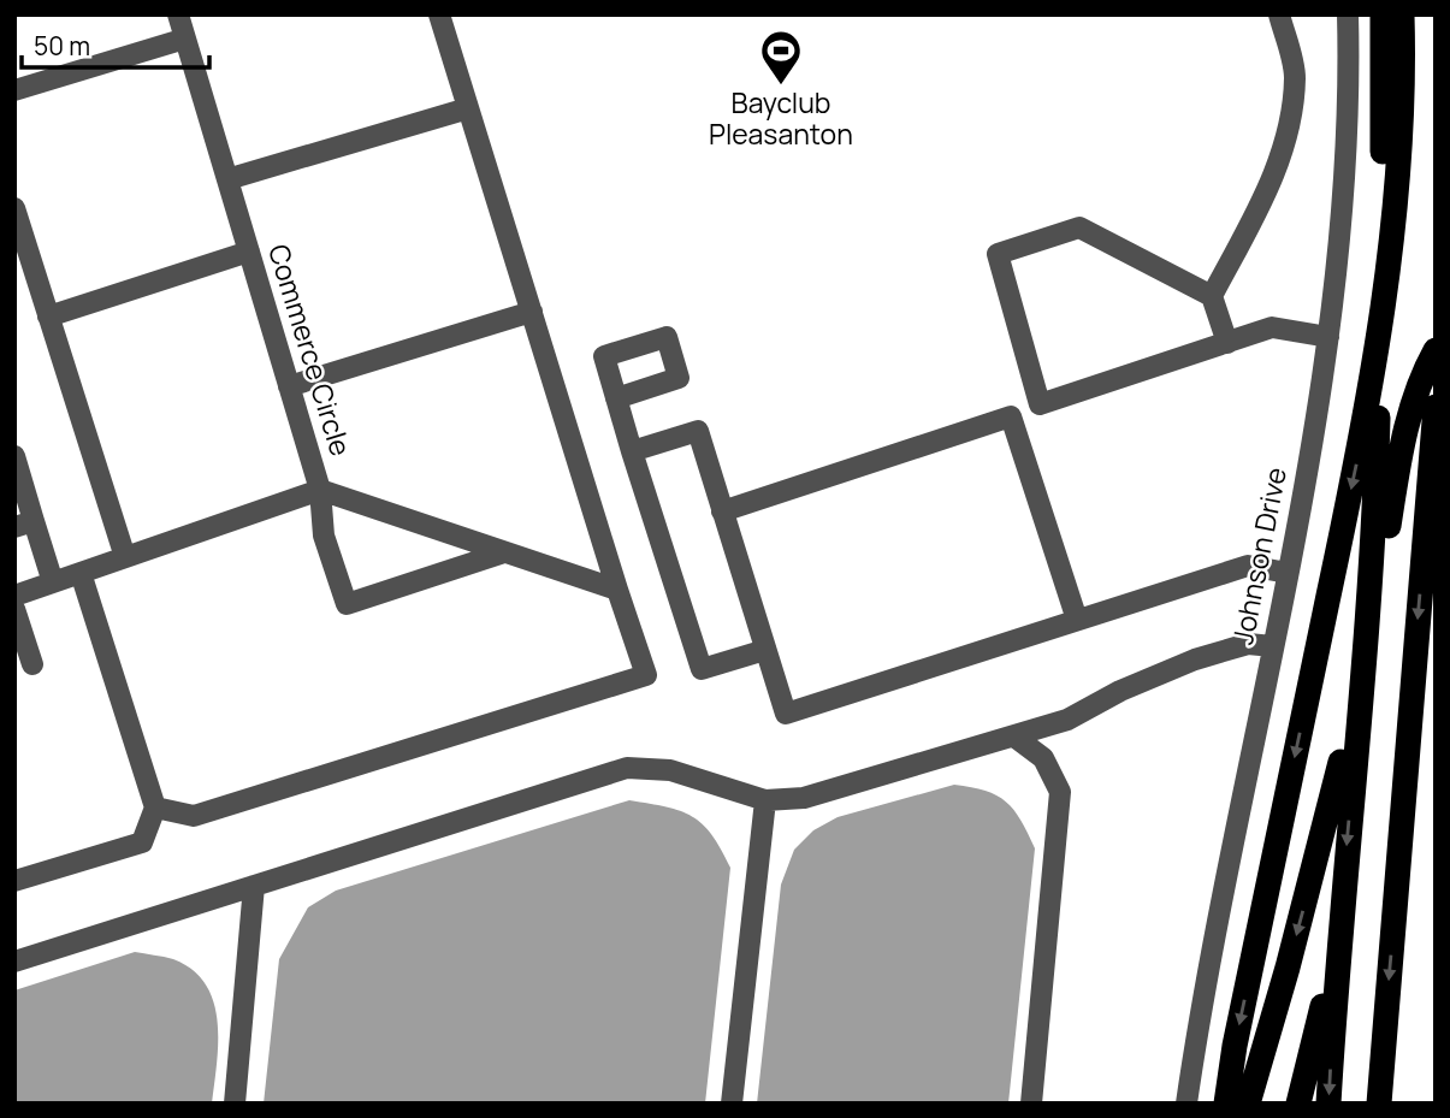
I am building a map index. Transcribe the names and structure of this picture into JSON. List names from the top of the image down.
{
  "streets": {
    "street": ["Commerce Circle", "Johnson Drive"]
  },
  "places": {
    "sports": ["Bayclub Pleasanton"]
  },
  "scale_bar": "50 m"
}
